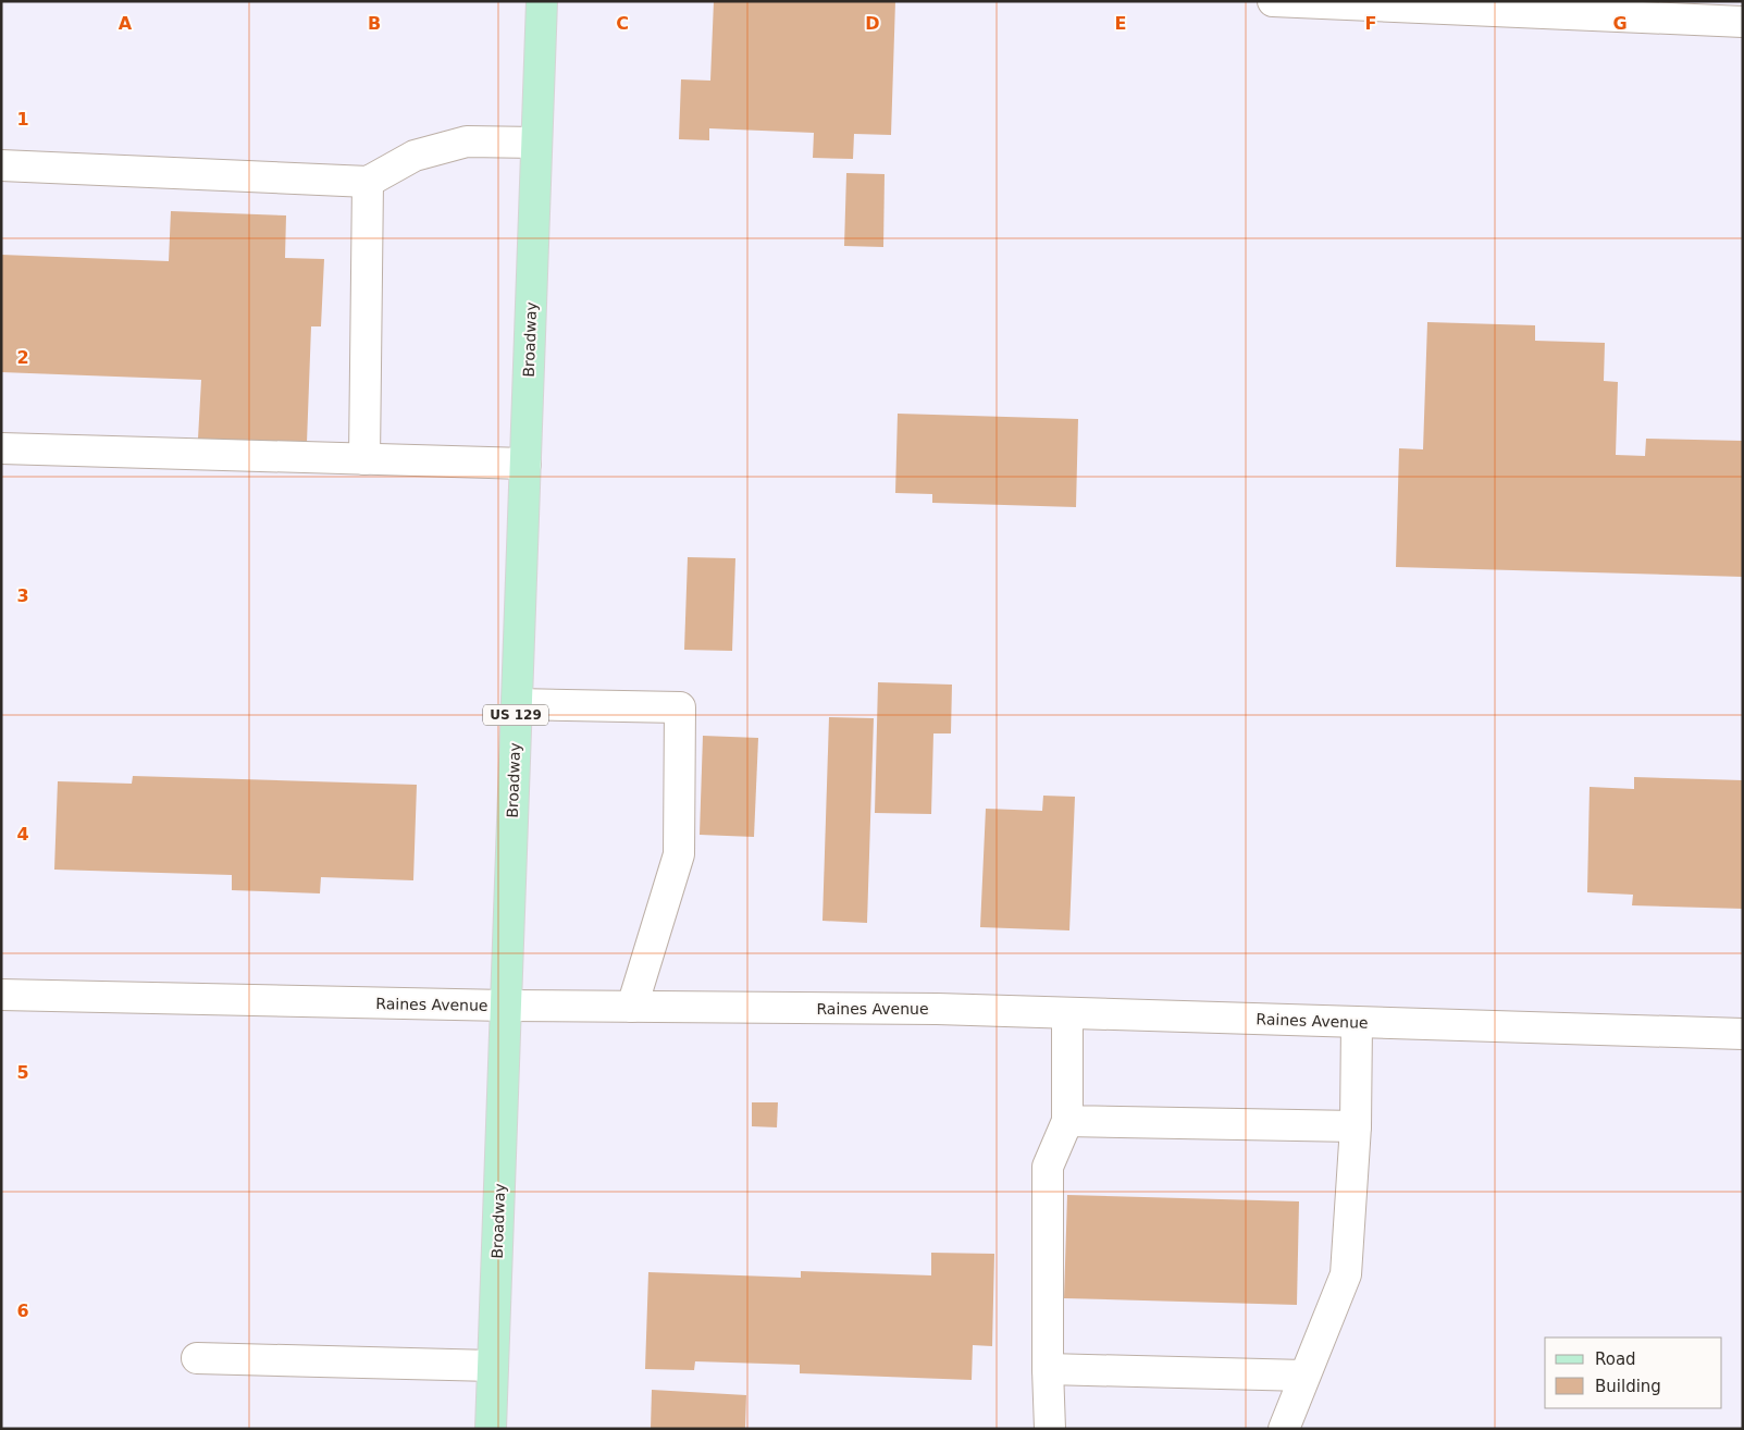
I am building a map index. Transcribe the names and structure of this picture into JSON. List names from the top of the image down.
{
  "streets": {
    "main road": ["Broadway", "US 129"],
    "street": ["Raines Avenue"]
  },
  "crossings": [
    ["Broadway", "Raines Avenue"]
  ],
  "legend": ["Road", "Building"],
  "grid": {
    "columns": [
      "A",
      "B",
      "C",
      "D",
      "E",
      "F",
      "G"
    ],
    "rows": [
      "1",
      "2",
      "3",
      "4",
      "5",
      "6"
    ]
  }
}
